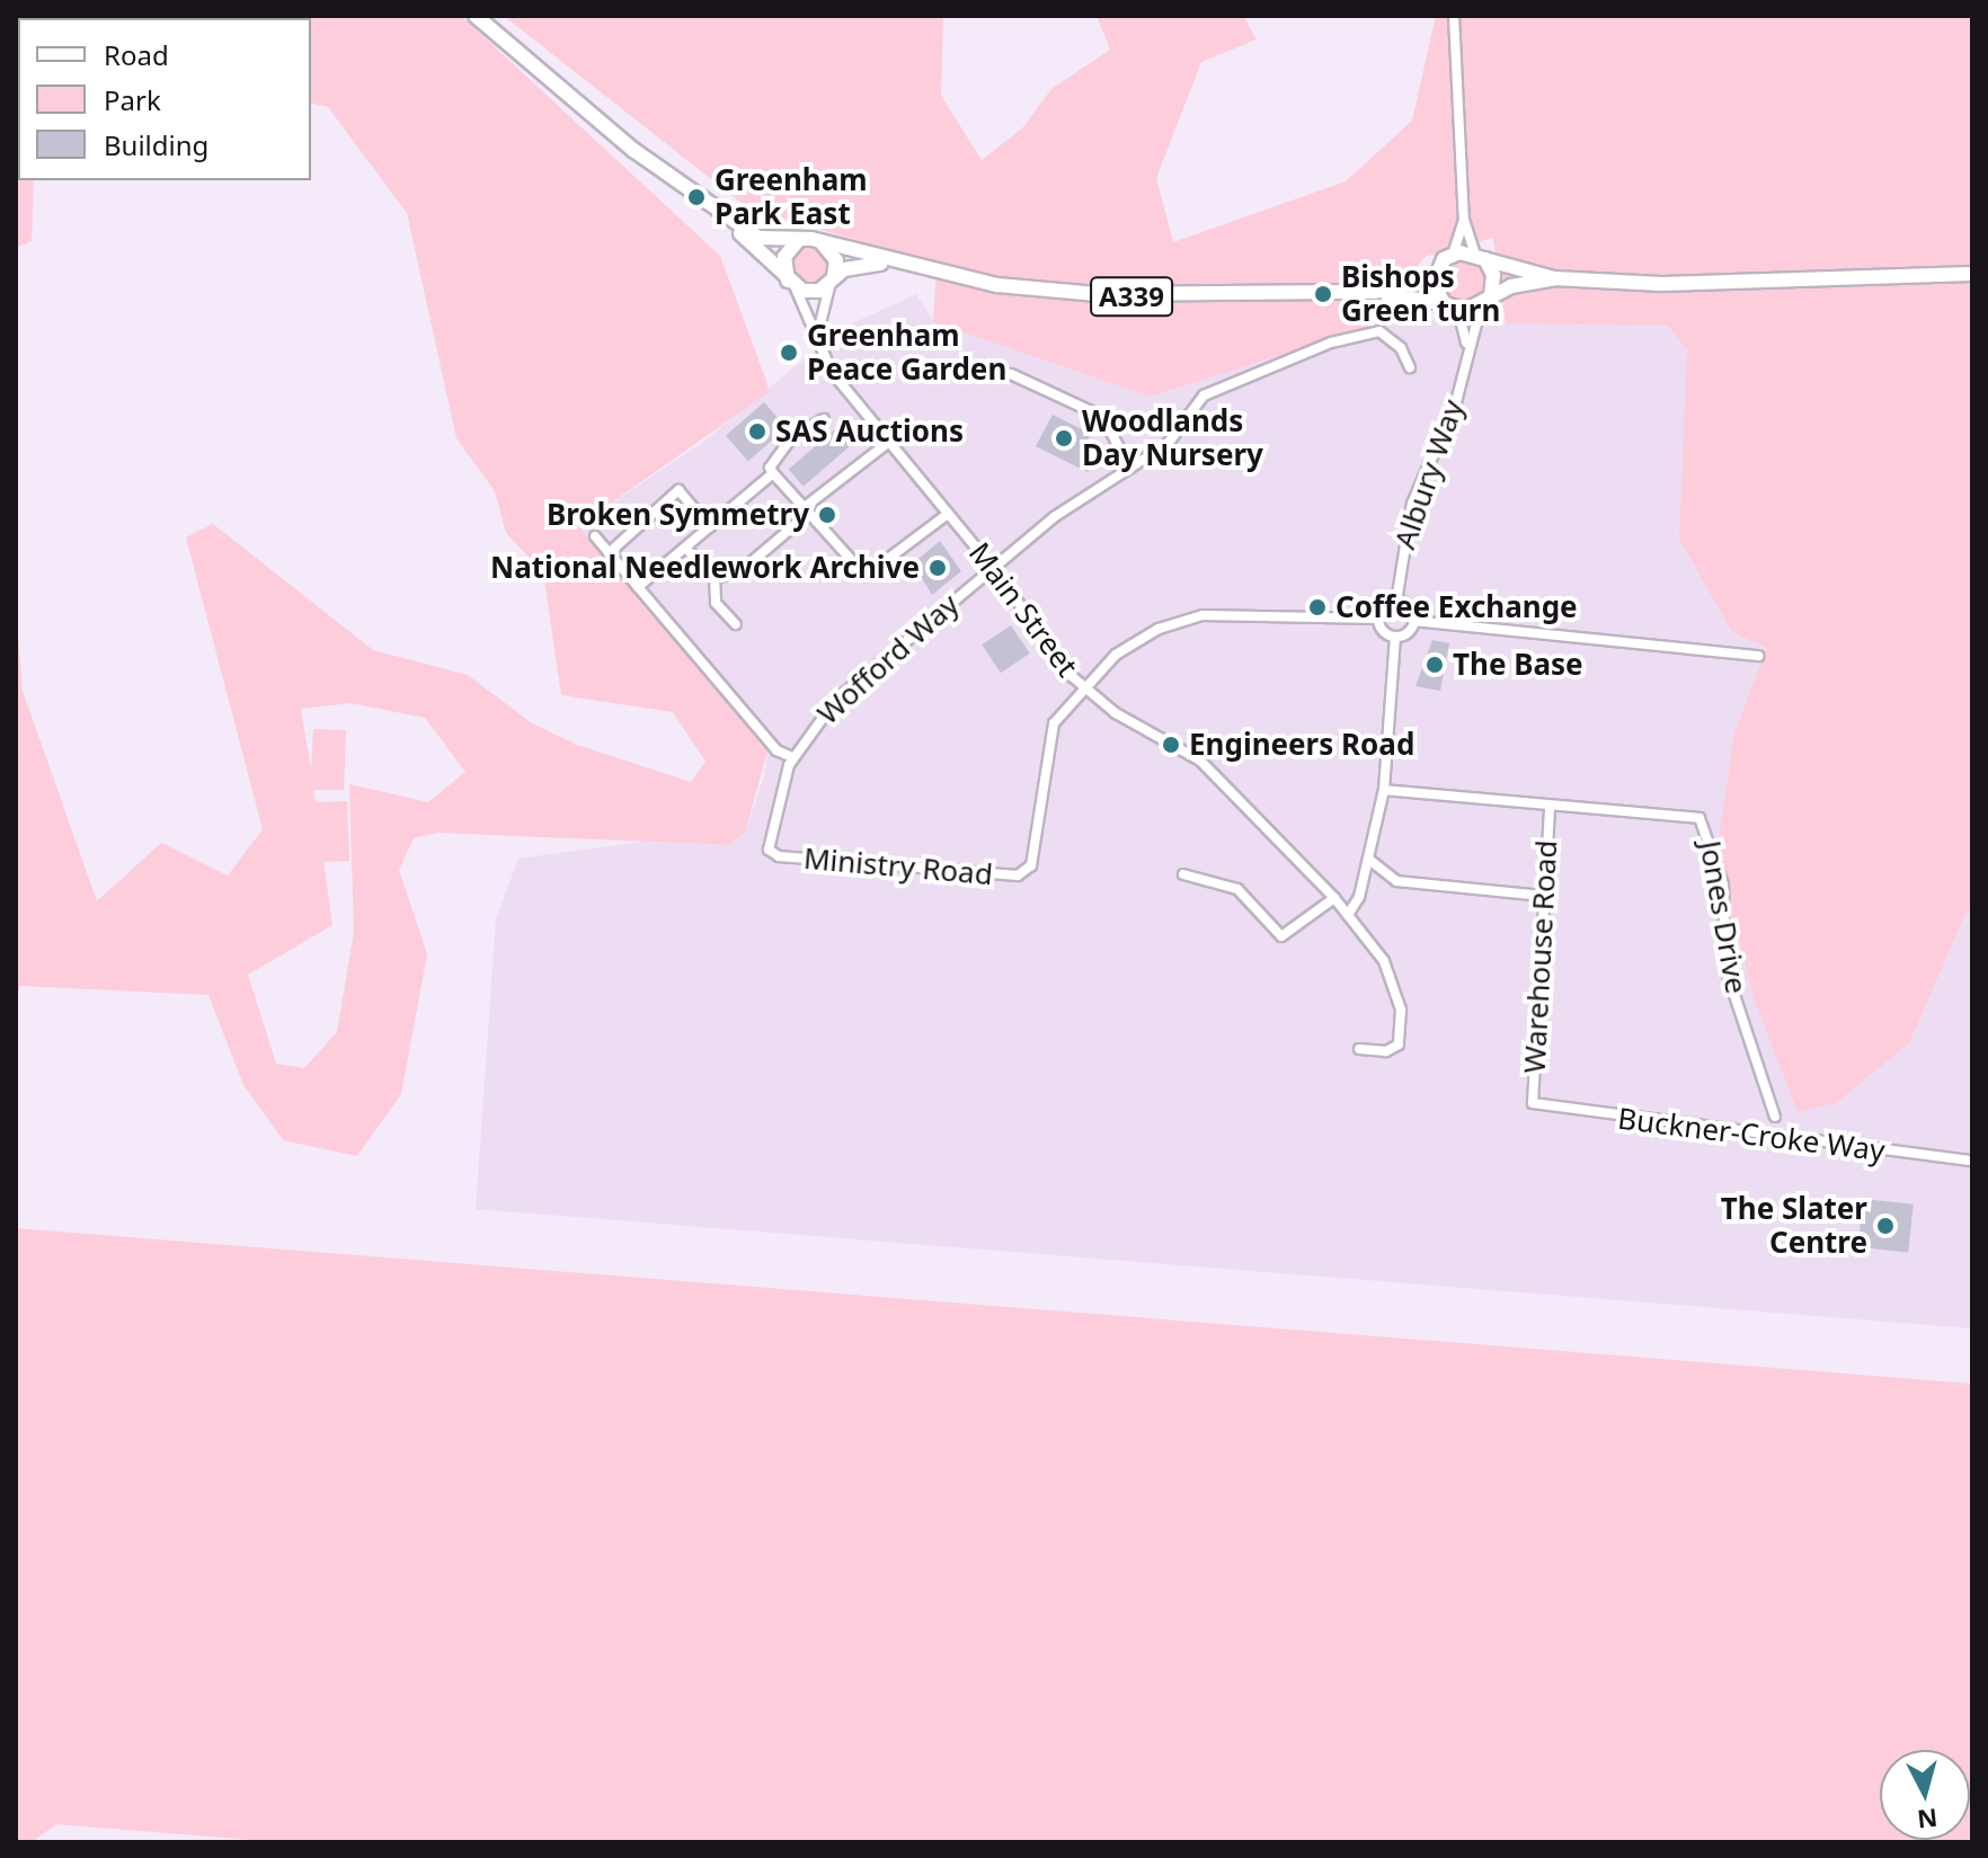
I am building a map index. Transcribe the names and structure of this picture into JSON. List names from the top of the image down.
{
  "streets": {
    "highway": ["A339"],
    "street": [
      "Albury Way",
      "Main Street",
      "Wofford Way",
      "Ministry Road",
      "Jones Drive",
      "Warehouse Road",
      "Buckner-Croke Way"
    ]
  },
  "crossings": [
    ["A339", "Albury Way"],
    ["A339", "Main Street"],
    ["Main Street", "Wofford Way"],
    ["Main Street", "Ministry Road"],
    ["Wofford Way", "Ministry Road"],
    ["Jones Drive", "Warehouse Road"],
    ["Warehouse Road", "Buckner-Croke Way"]
  ],
  "places": [
    "Greenham Park East",
    "Bishops Green turn",
    "Greenham Peace Garden",
    "SAS Auctions",
    "Woodlands Day Nursery",
    "Broken Symmetry",
    "National Needlework Archive",
    "Coffee Exchange",
    "The Base",
    "Engineers Road",
    "The Slater Centre"
  ],
  "legend": ["Road", "Park", "Building"],
  "north": "bottom"
}
